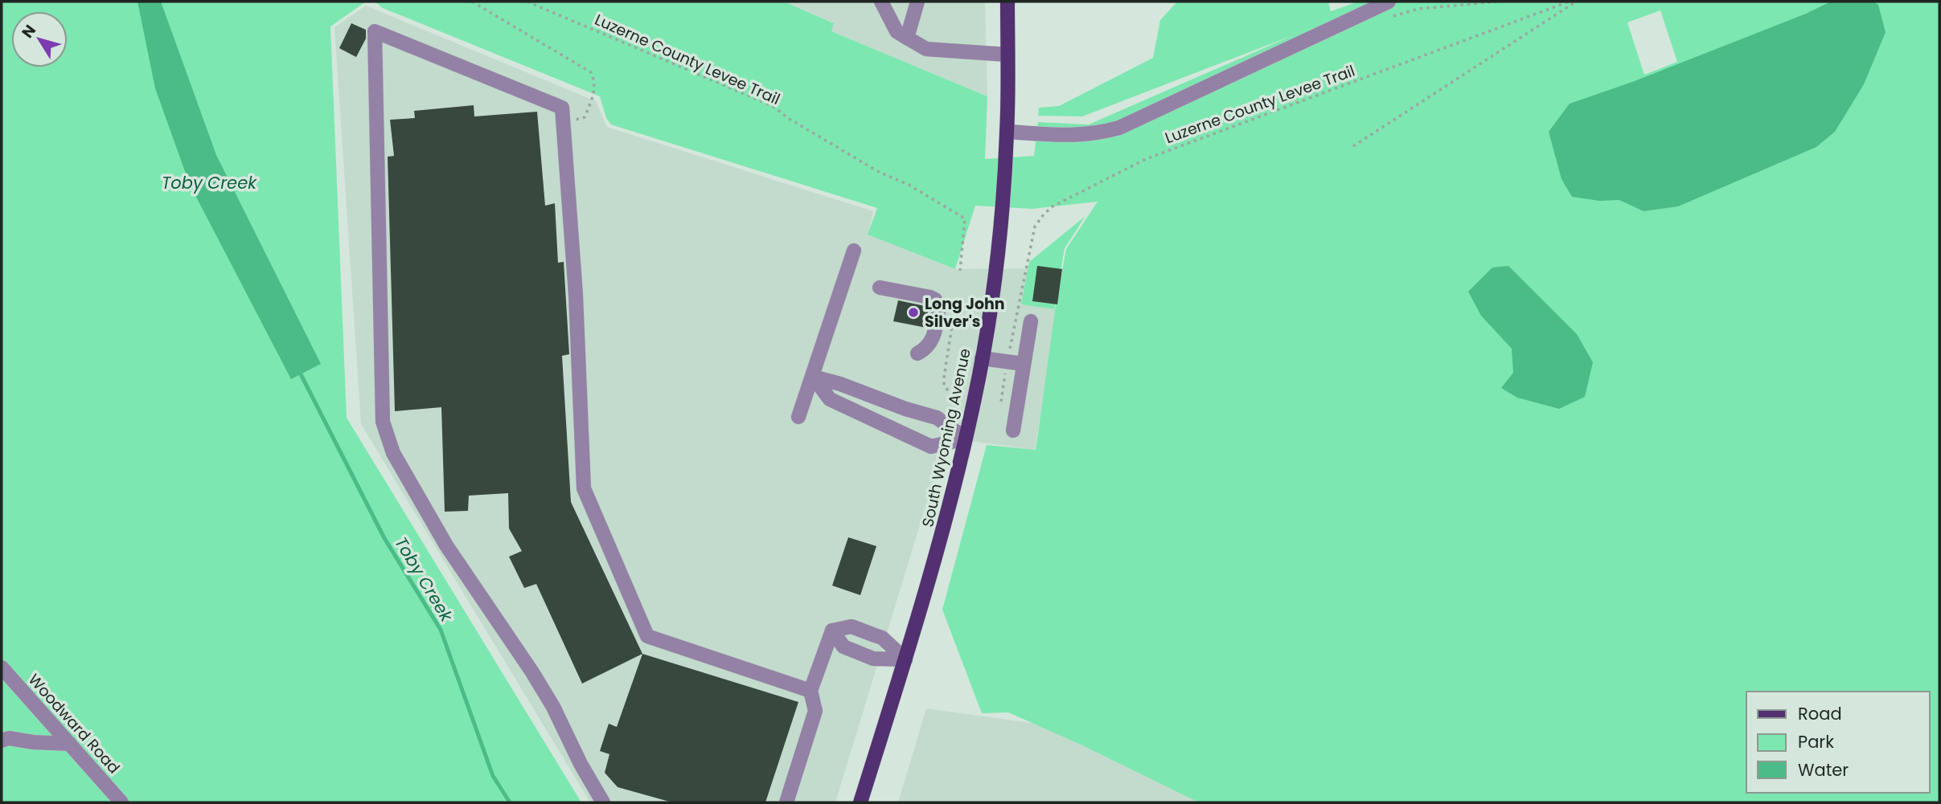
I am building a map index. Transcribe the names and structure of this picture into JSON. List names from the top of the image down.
{
  "streets": {
    "main road": ["South Wyoming Avenue"],
    "street": ["Woodward Road"],
    "path": ["Luzerne County Levee Trail"]
  },
  "water": ["Toby Creek"],
  "places": ["Long John Silver's"],
  "legend": ["Road", "Park", "Water"],
  "north": "top left"
}
